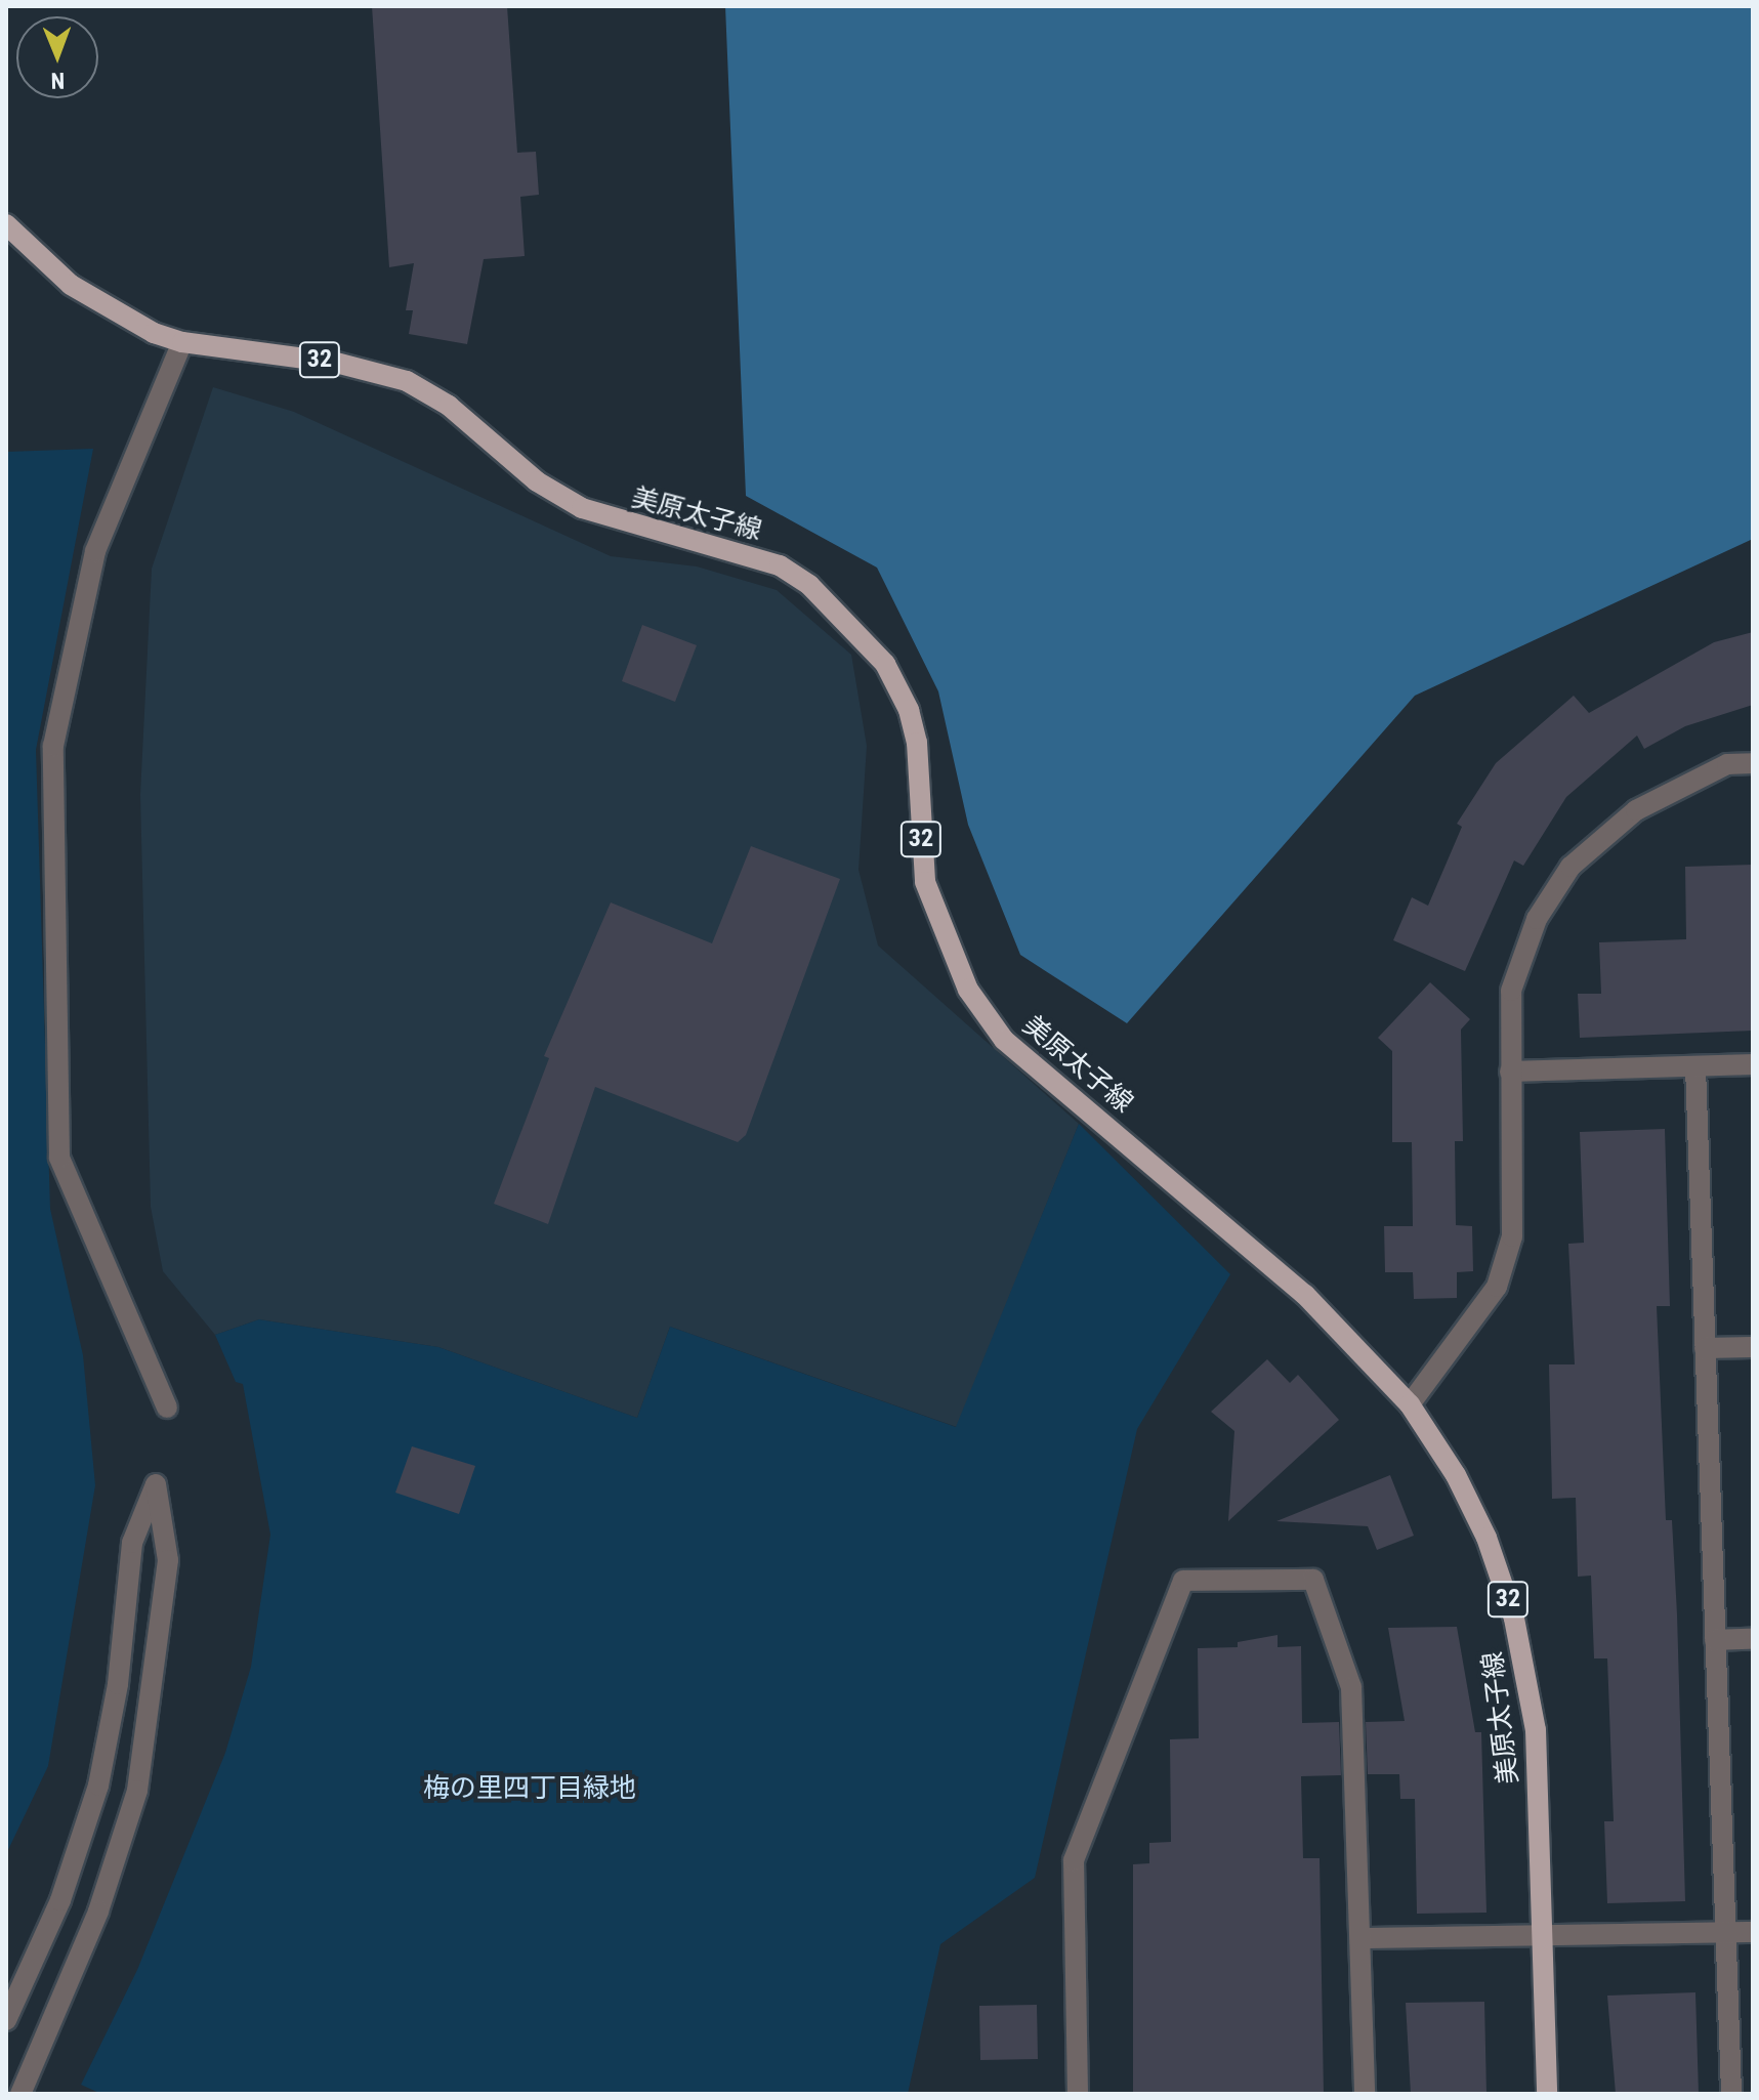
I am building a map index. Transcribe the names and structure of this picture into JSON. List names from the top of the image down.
{
  "streets": {
    "main road": ["32", "美原太子線"]
  },
  "parks": ["梅の里四丁目緑地"],
  "north": "bottom"
}
